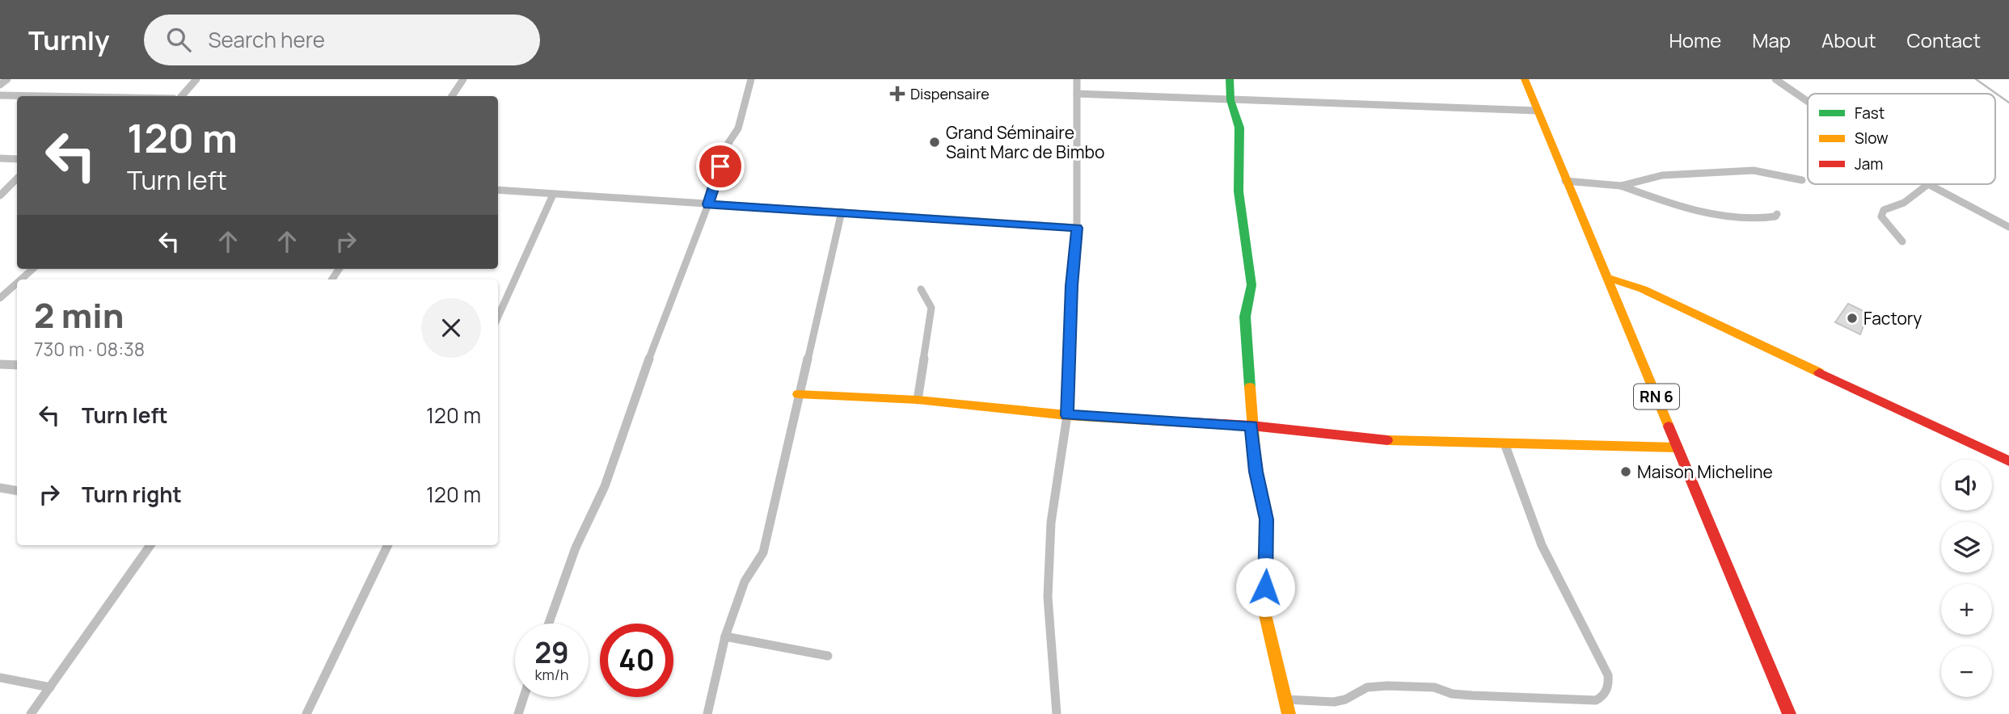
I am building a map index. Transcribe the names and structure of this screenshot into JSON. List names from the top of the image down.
{
  "streets": {
    "street": ["RN 6"]
  },
  "places": {
    "health": ["Dispensaire"],
    "other": ["Grand Séminaire Saint Marc de Bimbo", "Factory", "Maison Micheline"]
  },
  "legend": ["Fast", "Slow", "Jam"],
  "page": {
    "header": "Turnly",
    "search": "Search here",
    "nav": [
      "Home",
      "Map",
      "About",
      "Contact"
    ],
    "turn": ["120 m", "Turn left"],
    "heading": ["2 min", "730 m · 08:38"],
    "list": [
      {
        "name": "Turn left",
        "value": "120 m"
      },
      {
        "name": "Turn right",
        "value": "120 m"
      }
    ],
    "map_buttons": ["+", "−"],
    "speed": "29 km/h",
    "limit": "40"
  }
}
